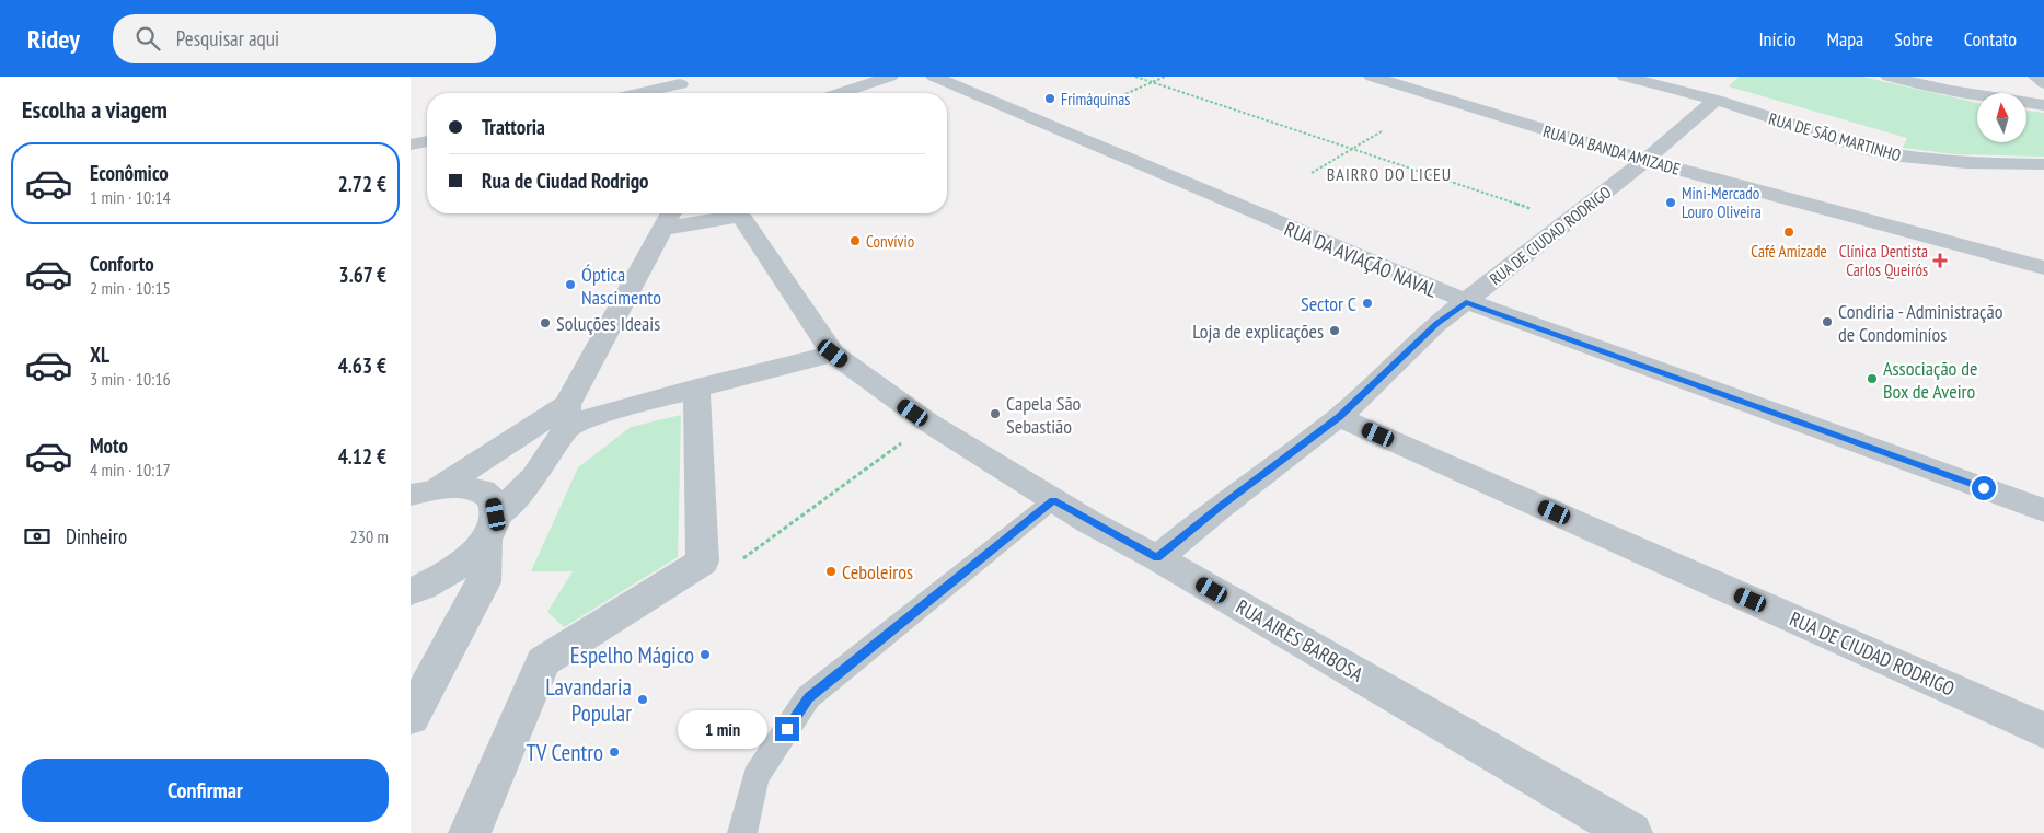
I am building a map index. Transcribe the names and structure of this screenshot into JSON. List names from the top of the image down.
{
  "streets": {
    "street": [
      "RUA DE SÃO MARTINHO",
      "RUA DA BANDA AMIZADE",
      "RUA DE CIUDAD RODRIGO",
      "RUA DA AVIAÇÃO NAVAL",
      "RUA AIRES BARBOSA"
    ]
  },
  "crossings": [
    ["RUA DE SÃO MARTINHO", "RUA DE CIUDAD RODRIGO"],
    ["RUA DA BANDA AMIZADE", "RUA DE CIUDAD RODRIGO"],
    ["RUA DE CIUDAD RODRIGO", "RUA DA AVIAÇÃO NAVAL"],
    ["RUA DE CIUDAD RODRIGO", "RUA AIRES BARBOSA"]
  ],
  "districts": ["BAIRRO DO LICEU"],
  "places": {
    "other": [
      "Frimáquinas",
      "Mini-Mercado Louro Oliveira",
      "Café Amizade",
      "Convívio",
      "Óptica Nascimento",
      "Sector C",
      "Condiria - Administração de Condominíos",
      "Soluções Ideais",
      "Loja de explicações",
      "Associação de Box de Aveiro",
      "Capela São Sebastião",
      "Ceboleiros",
      "Espelho Mágico",
      "Lavandaria Popular",
      "TV Centro"
    ],
    "health": ["Clínica Dentista Carlos Queirós"]
  },
  "north": "top",
  "page": {
    "header": "Ridey",
    "search": "Pesquisar aqui",
    "nav": [
      "Início",
      "Mapa",
      "Sobre",
      "Contato"
    ],
    "heading": "Escolha a viagem",
    "banner": ["Trattoria", "Rua de Ciudad Rodrigo"],
    "list": [
      {
        "name": "Econômico",
        "note": "1 min · 10:14",
        "value": "2.72 €"
      },
      {
        "name": "Conforto",
        "note": "2 min · 10:15",
        "value": "3.67 €"
      },
      {
        "name": "XL",
        "note": "3 min · 10:16",
        "value": "4.63 €"
      },
      {
        "name": "Moto",
        "note": "4 min · 10:17",
        "value": "4.12 €"
      }
    ],
    "pay": ["Dinheiro", "230 m"],
    "bubble": "1 min",
    "buttons": "Confirmar"
  }
}
